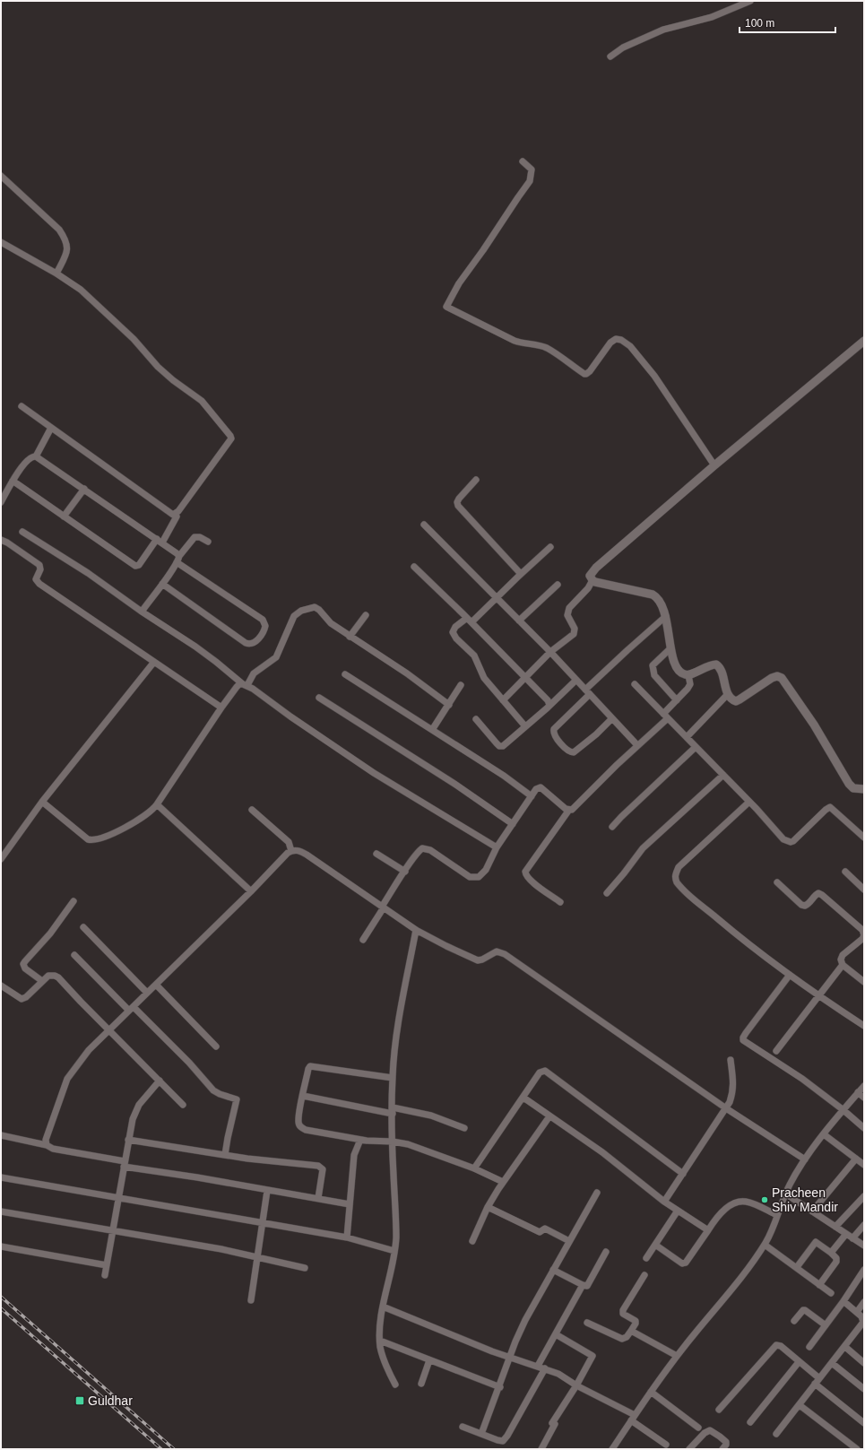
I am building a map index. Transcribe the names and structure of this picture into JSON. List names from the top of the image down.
{
  "places": {
    "other": ["Pracheen Shiv Mandir"],
    "transit": ["Guldhar"]
  },
  "scale_bar": "100 m"
}
